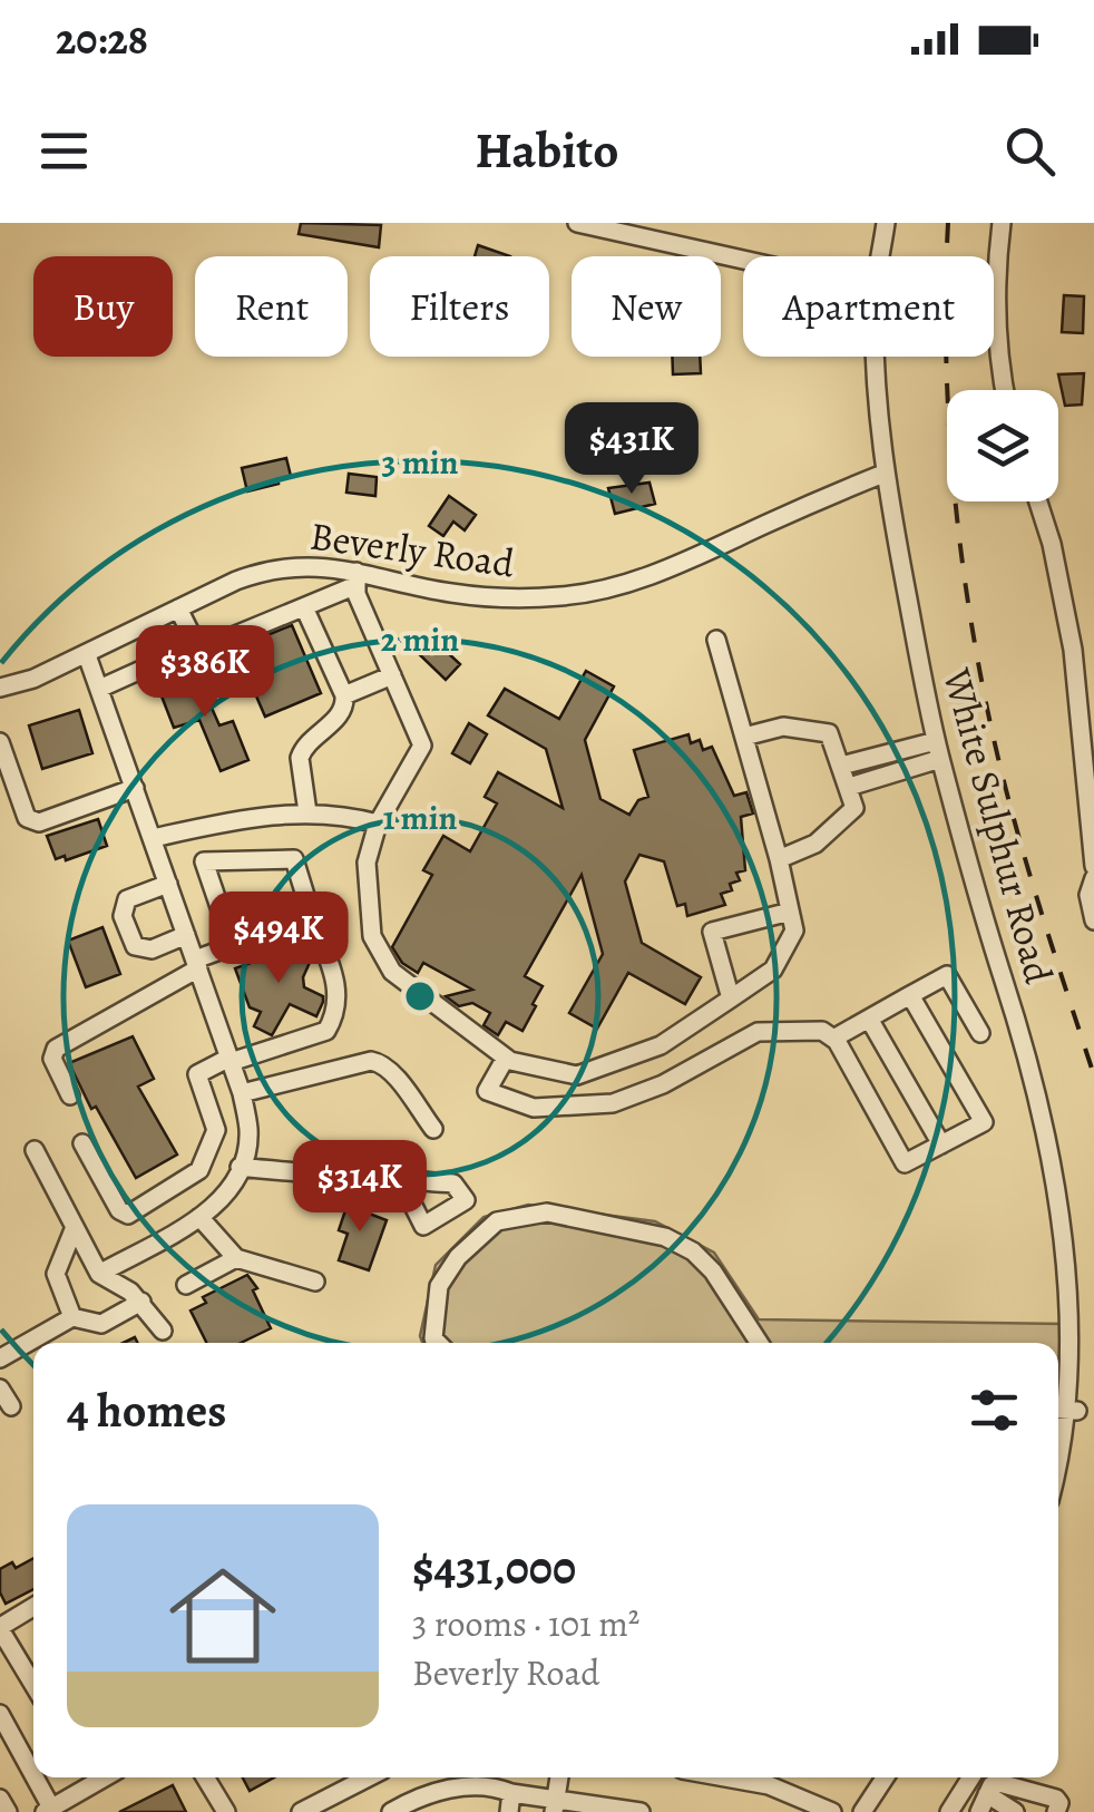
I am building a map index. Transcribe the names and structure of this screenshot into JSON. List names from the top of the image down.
{
  "streets": {
    "street": ["Beverly Road", "White Sulphur Road"]
  },
  "crossings": [
    ["Beverly Road", "White Sulphur Road"]
  ],
  "page": {
    "status": "20:28",
    "header": "Habito",
    "chip": [
      "Buy",
      "Rent",
      "Filters",
      "New",
      "Apartment"
    ],
    "price": [
      "$431K",
      "$386K",
      "$494K",
      "$314K"
    ],
    "heading": "4 homes",
    "list": [
      {
        "name": "$431,000",
        "note": "3 rooms · 101 m² · Beverly Road"
      }
    ]
  },
  "rings": ["3 min", "2 min", "1 min"]
}
